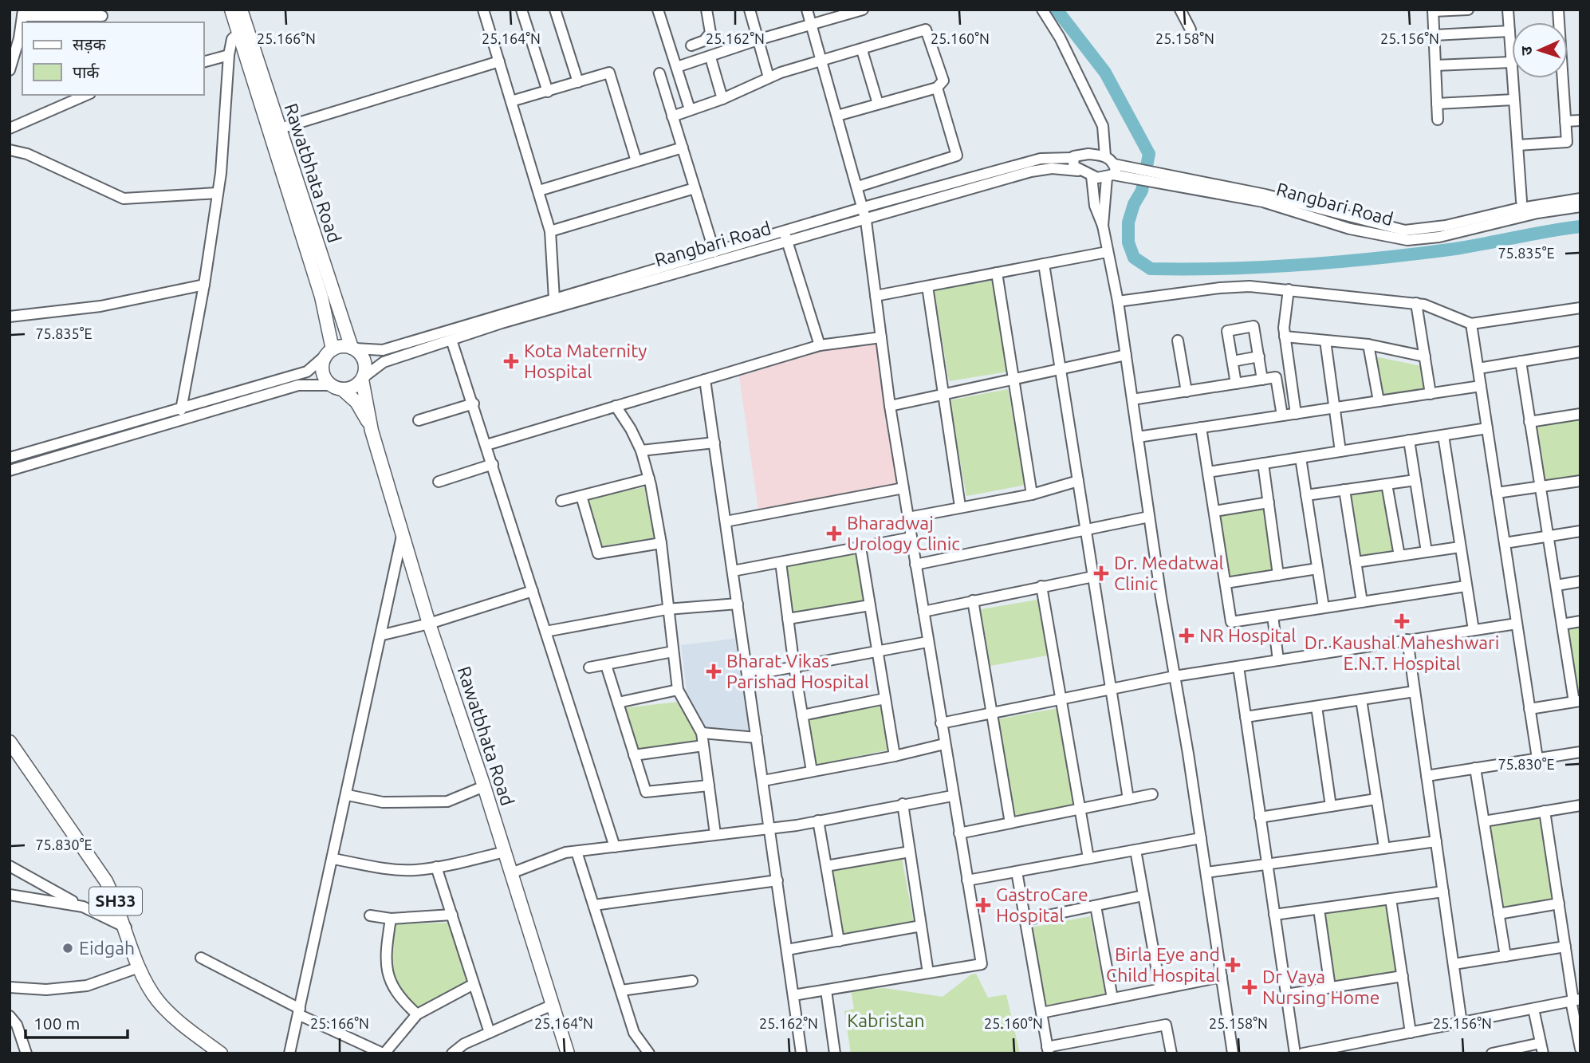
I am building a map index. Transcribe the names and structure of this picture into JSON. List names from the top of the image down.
{
  "streets": {
    "main road": ["Rawatbhata Road", "SH33"],
    "street": ["Rangbari Road"]
  },
  "crossings": [
    ["Rawatbhata Road", "Rangbari Road"]
  ],
  "parks": ["Kabristan"],
  "places": {
    "health": [
      "Kota Maternity Hospital",
      "Bharadwaj Urology Clinic",
      "Dr. Medatwal Clinic",
      "Dr. Kaushal Maheshwari E.N.T. Hospital",
      "NR Hospital",
      "Bharat Vikas Parishad Hospital",
      "GastroCare Hospital",
      "Birla Eye and Child Hospital",
      "Dr Vaya Nursing Home"
    ],
    "other": ["Eidgah"]
  },
  "legend": ["सड़क", "पार्क"],
  "scale_bar": "100 m",
  "north": "left",
  "coordinates": [
    "25.166°N",
    "25.164°N",
    "25.162°N",
    "25.160°N",
    "25.158°N",
    "25.156°N",
    "75.835°E",
    "75.830°E"
  ]
}
